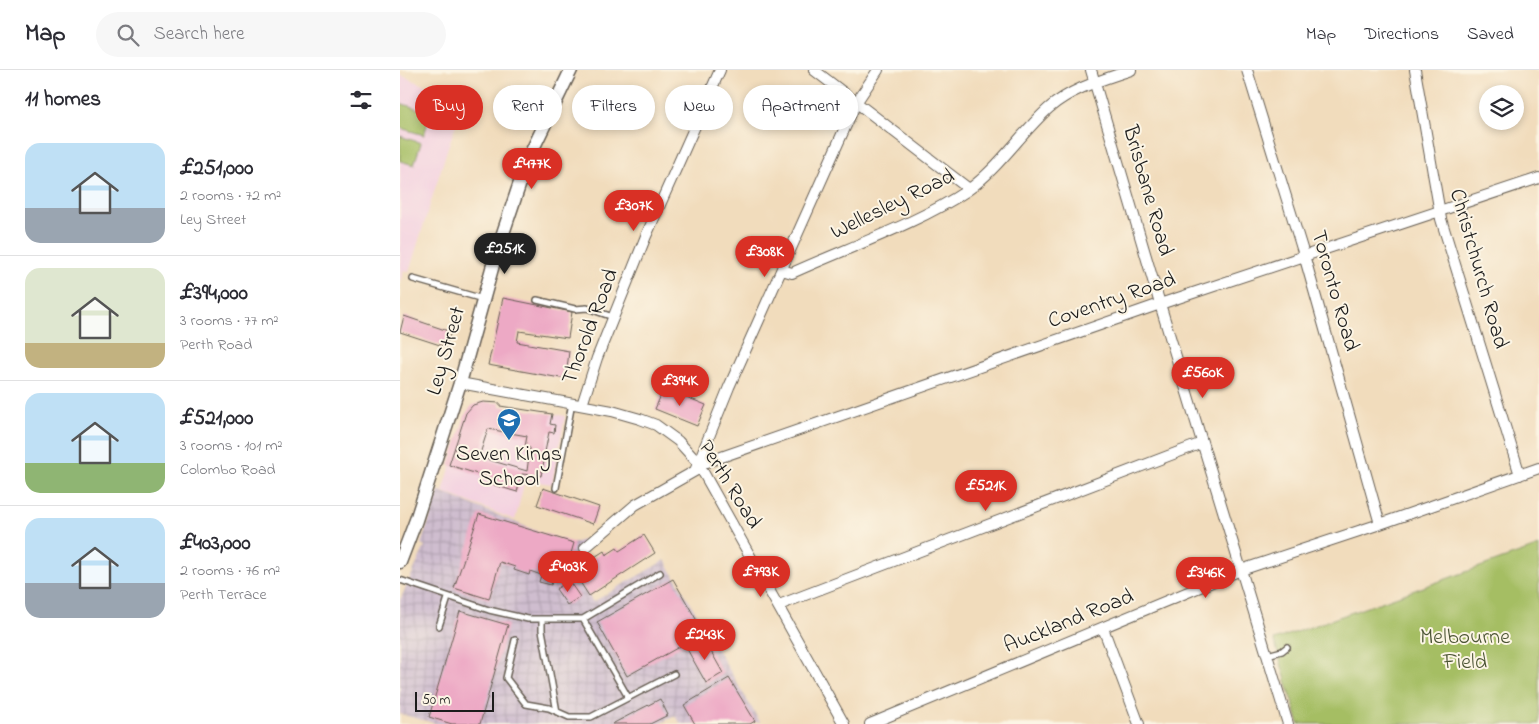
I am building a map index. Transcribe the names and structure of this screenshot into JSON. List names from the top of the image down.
{
  "streets": {
    "street": [
      "Brisbane Road",
      "Wellesley Road",
      "Christchurch Road",
      "Toronto Road",
      "Coventry Road",
      "Thorold Road",
      "Ley Street",
      "Perth Road",
      "Auckland Road"
    ]
  },
  "crossings": [
    ["Brisbane Road", "Wellesley Road"],
    ["Brisbane Road", "Coventry Road"],
    ["Brisbane Road", "Auckland Road"],
    ["Christchurch Road", "Coventry Road"],
    ["Christchurch Road", "Auckland Road"],
    ["Toronto Road", "Coventry Road"],
    ["Toronto Road", "Auckland Road"],
    ["Coventry Road", "Perth Road"],
    ["Thorold Road", "Perth Road"],
    ["Ley Street", "Perth Road"]
  ],
  "parks": ["Melbourne Field"],
  "places": {
    "school or university": ["Seven Kings School"]
  },
  "scale_bar": "50 m",
  "page": {
    "header": "Map",
    "search": "Search here",
    "nav": ["Map", "Directions", "Saved"],
    "heading": "11 homes",
    "chip": [
      "Buy",
      "Rent",
      "Filters",
      "New",
      "Apartment"
    ],
    "list": [
      {
        "name": "£251,000",
        "note": "2 rooms · 72 m² · Ley Street"
      },
      {
        "name": "£394,000",
        "note": "3 rooms · 77 m² · Perth Road"
      },
      {
        "name": "£521,000",
        "note": "3 rooms · 101 m² · Colombo Road"
      },
      {
        "name": "£403,000",
        "note": "2 rooms · 76 m² · Perth Terrace"
      }
    ],
    "price": [
      "£477K",
      "£307K",
      "£251K",
      "£308K",
      "£560K",
      "£394K",
      "£521K",
      "£403K",
      "£793K",
      "£346K",
      "£243K"
    ],
    "scale": "50 m"
  }
}
